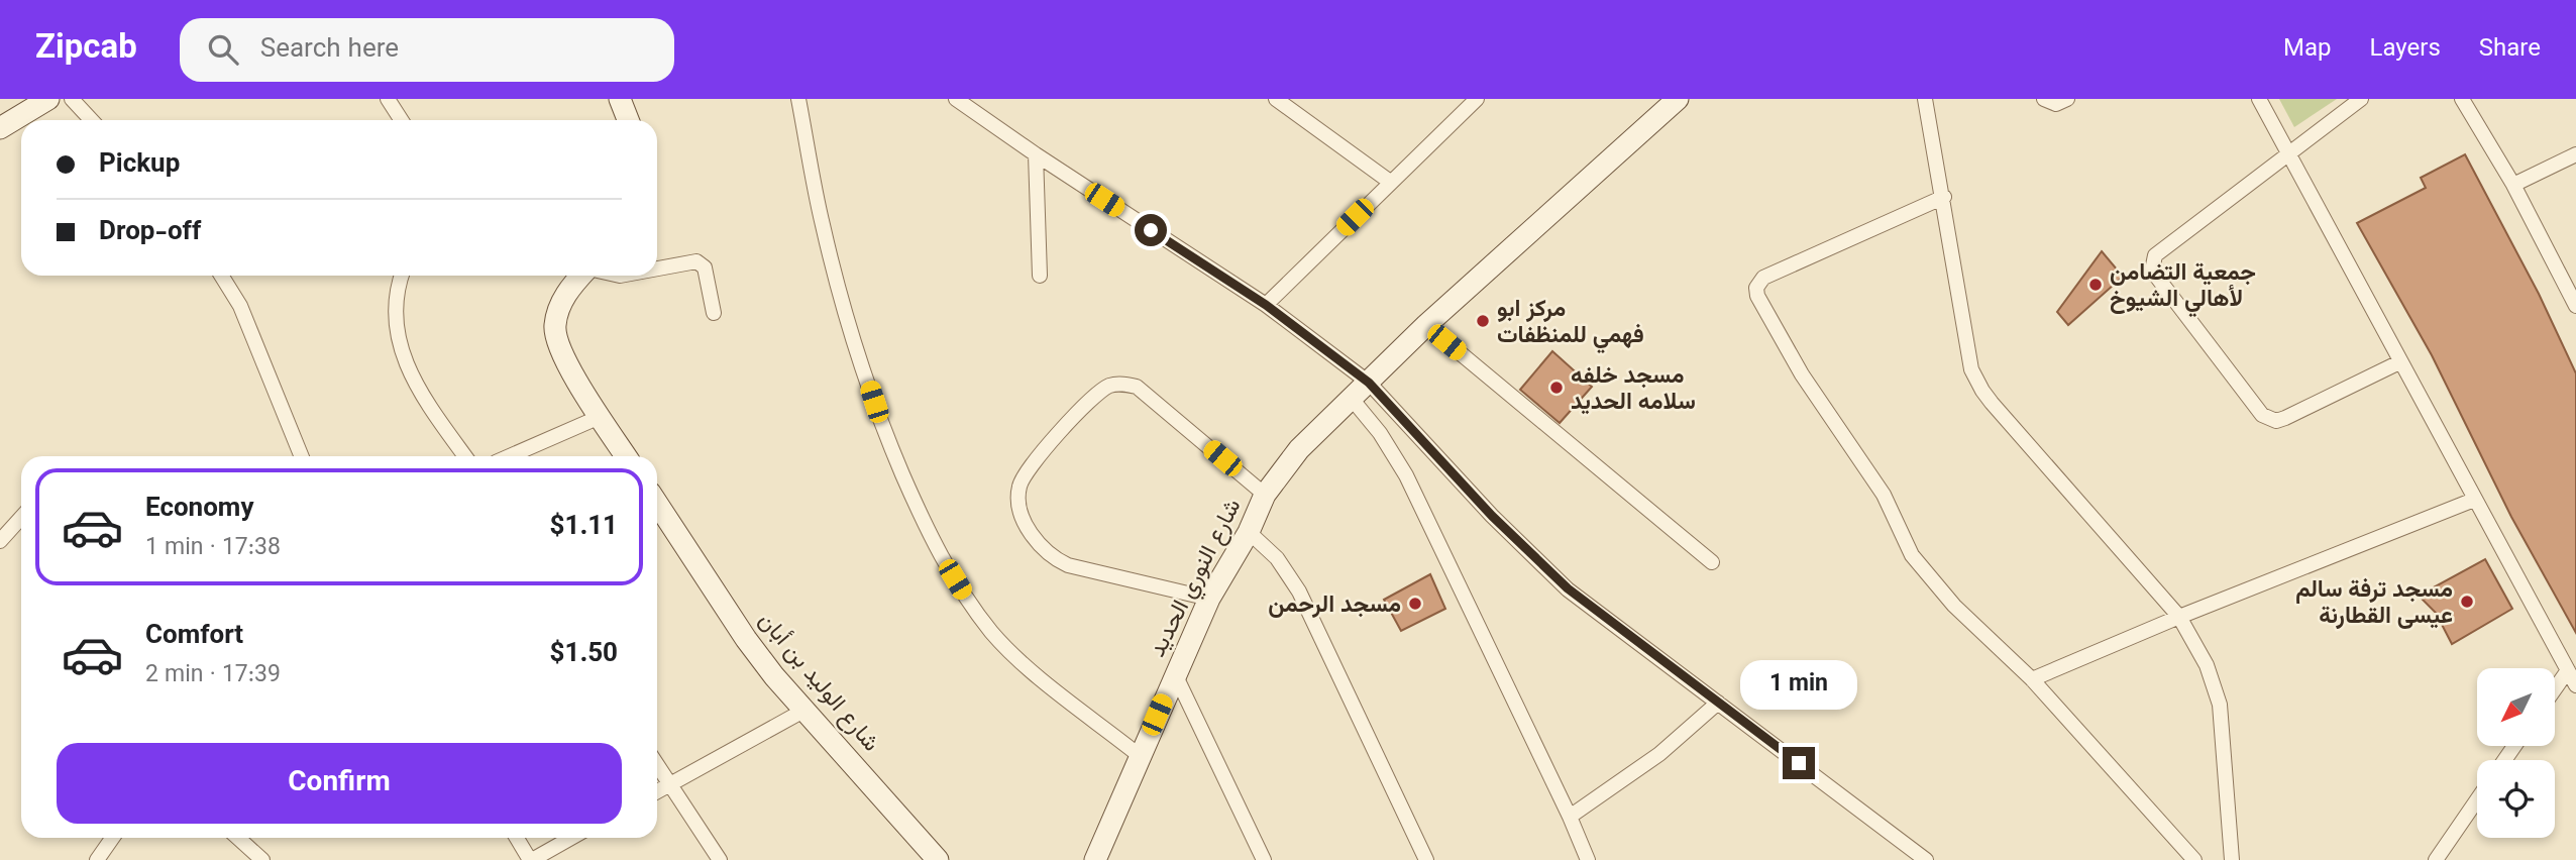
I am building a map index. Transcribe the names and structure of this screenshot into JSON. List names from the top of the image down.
{
  "streets": {
    "street": ["شارع النوري الحديد", "شارع الوليد بن أبان"]
  },
  "places": [
    "جمعية التضامن لأهالي الشيوخ",
    "مركز ابو فهمي للمنظفات",
    "مسجد خلفه سلامه الحديد",
    "مسجد ترفة سالم عيسى القطارنة",
    "مسجد الرحمن"
  ],
  "north": "bottom left",
  "page": {
    "header": "Zipcab",
    "search": "Search here",
    "nav": ["Map", "Layers", "Share"],
    "banner": ["Pickup", "Drop-off"],
    "list": [
      {
        "name": "Economy",
        "note": "1 min · 17:38",
        "value": "$1.11"
      },
      {
        "name": "Comfort",
        "note": "2 min · 17:39",
        "value": "$1.50"
      }
    ],
    "bubble": "1 min",
    "buttons": "Confirm"
  }
}
